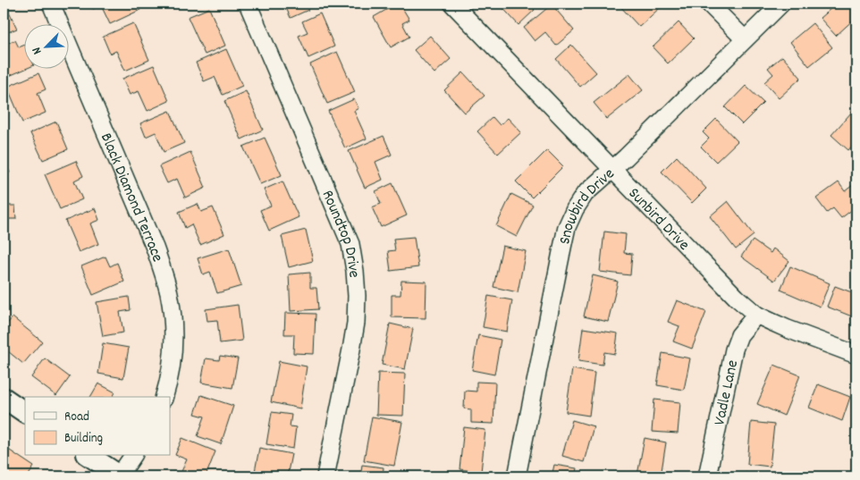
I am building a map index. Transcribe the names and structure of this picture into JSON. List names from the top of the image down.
{
  "streets": {
    "street": [
      "Black Diamond Terrace",
      "Snowbird Drive",
      "Sunbird Drive",
      "Roundtop Drive",
      "Vadle Lane"
    ]
  },
  "crossings": [
    ["Snowbird Drive", "Sunbird Drive"],
    ["Sunbird Drive", "Vadle Lane"]
  ],
  "legend": ["Road", "Building"],
  "north": "bottom left"
}
